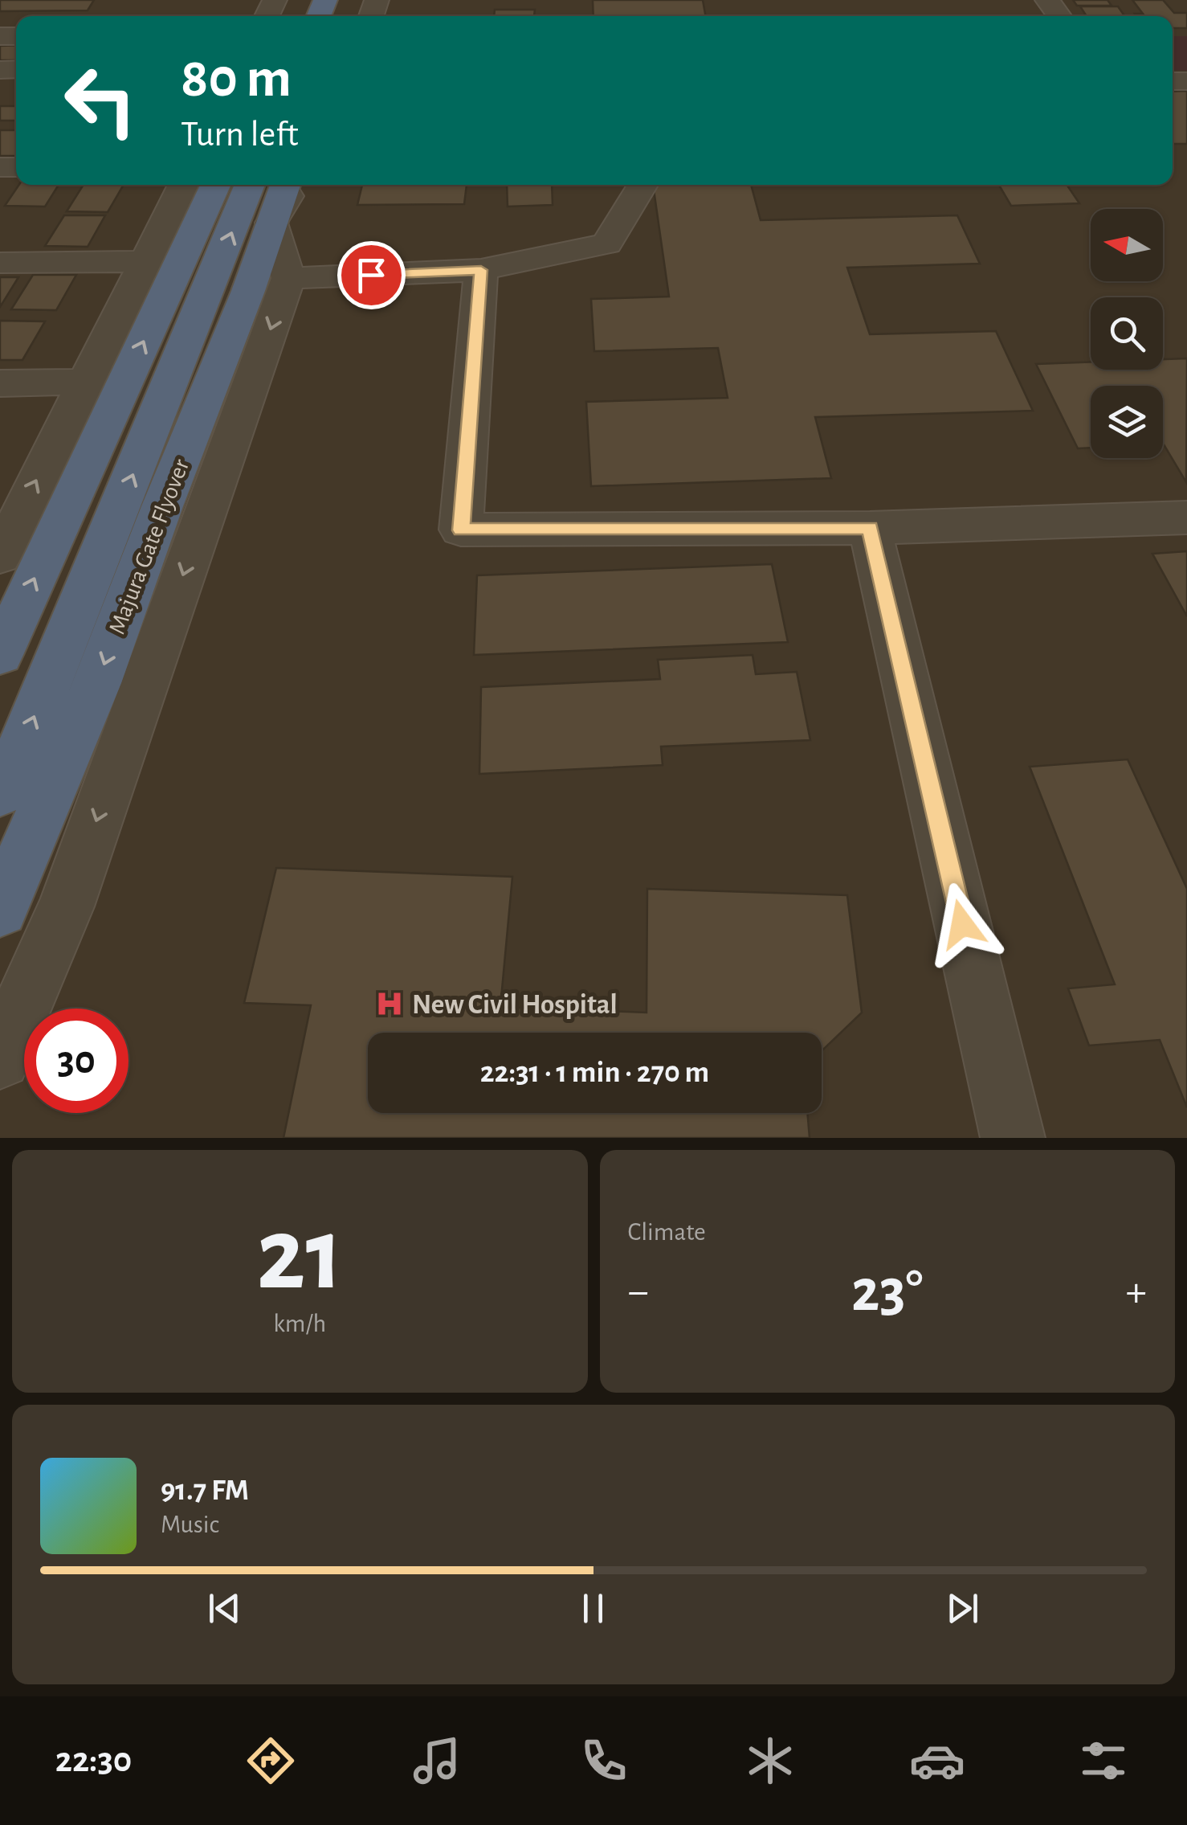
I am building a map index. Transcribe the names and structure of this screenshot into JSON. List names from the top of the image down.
{
  "streets": {
    "highway": ["Majura Gate Flyover"]
  },
  "places": {
    "hospital": ["New Civil Hospital"]
  },
  "north": "left",
  "page": {
    "turn": ["80 m", "Turn left"],
    "limit": "30",
    "trip": "22:31 · 1 min · 270 m",
    "tile": [
      ["21", "km/h"],
      "Climate"
    ],
    "heat": ["−", "23°", "+"],
    "song": ["91.7 FM", "Music"],
    "tabs": "22:30"
  }
}
